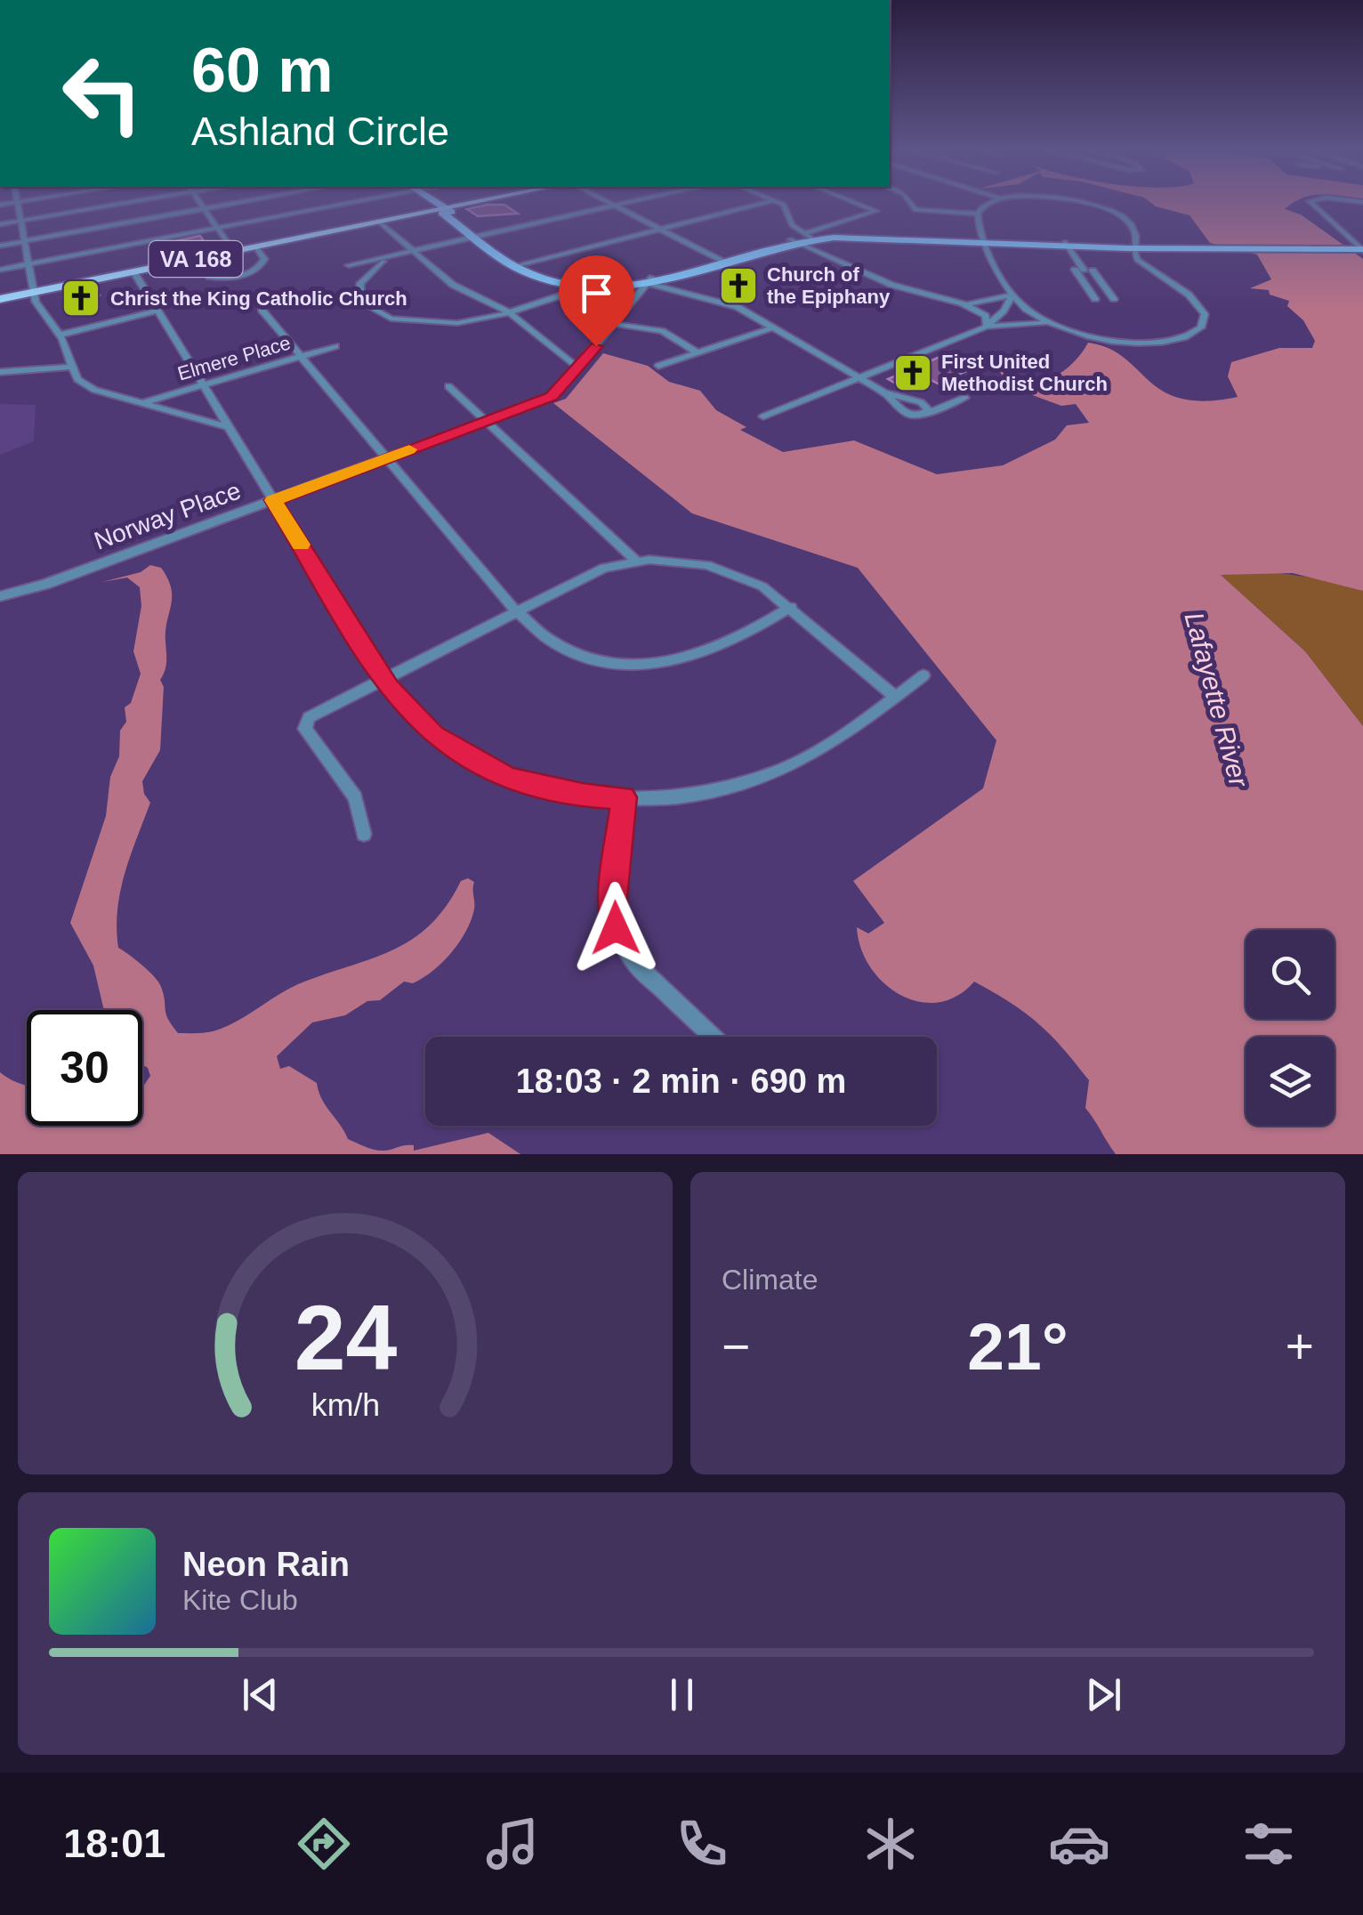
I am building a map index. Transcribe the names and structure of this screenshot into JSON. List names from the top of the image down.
{
  "streets": {
    "highway": ["VA 168"],
    "street": ["Elmere Place", "Norway Place"]
  },
  "water": ["Lafayette River"],
  "places": {
    "church": ["Church of the Epiphany", "Christ the King Catholic Church", "First United Methodist Church"]
  },
  "page": {
    "turn": ["60 m", "Ashland Circle"],
    "limit": "30",
    "trip": "18:03 · 2 min · 690 m",
    "tile": "Climate",
    "heat": ["−", "21°", "+"],
    "song": ["Neon Rain", "Kite Club"],
    "tabs": "18:01",
    "gauge": ["24", "km/h"]
  }
}
